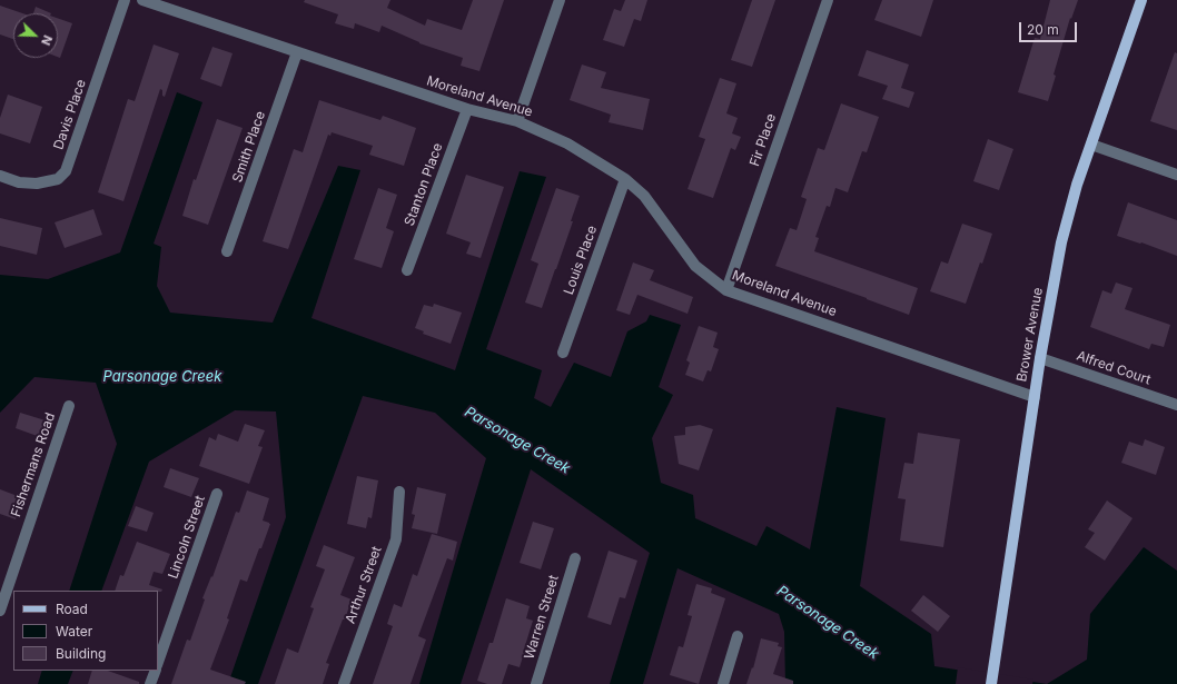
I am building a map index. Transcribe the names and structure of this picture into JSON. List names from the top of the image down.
{
  "streets": {
    "main road": ["Brower Avenue"],
    "street": [
      "Moreland Avenue",
      "Davis Place",
      "Fir Place",
      "Smith Place",
      "Stanton Place",
      "Louis Place",
      "Alfred Court",
      "Fishermans Road",
      "Lincoln Street",
      "Arthur Street",
      "Warren Street"
    ]
  },
  "crossings": [
    ["Moreland Avenue", "Fir Place"],
    ["Moreland Avenue", "Smith Place"],
    ["Moreland Avenue", "Stanton Place"],
    ["Moreland Avenue", "Louis Place"],
    ["Moreland Avenue", "Brower Avenue"],
    ["Brower Avenue", "Alfred Court"]
  ],
  "water": ["Parsonage Creek"],
  "legend": ["Road", "Water", "Building"],
  "scale_bar": "20 m",
  "north": "bottom right"
}
